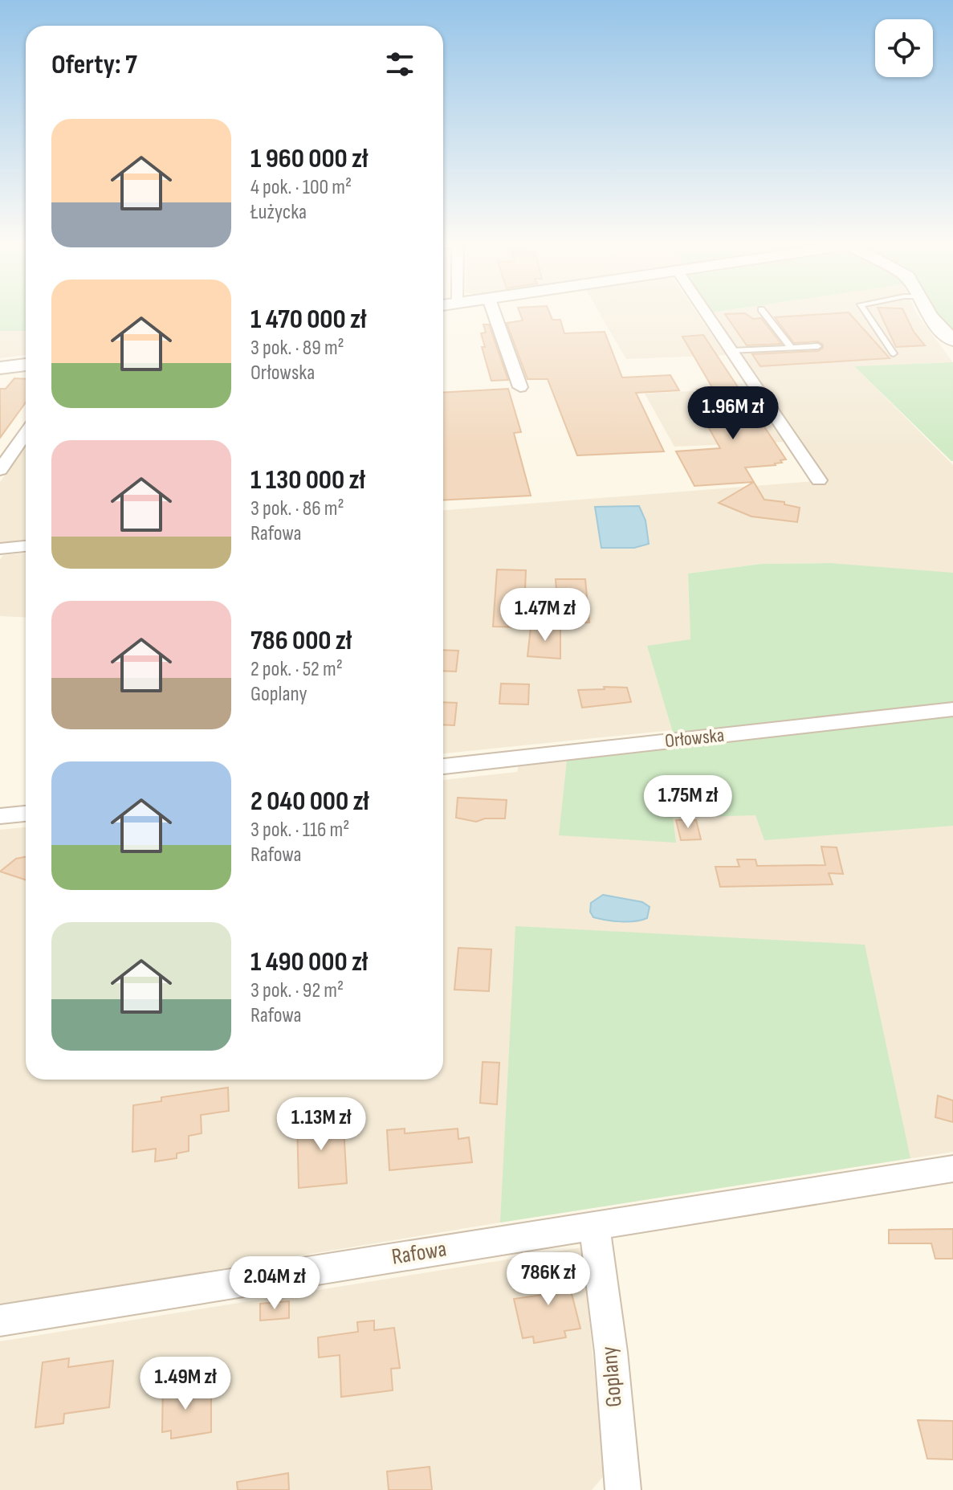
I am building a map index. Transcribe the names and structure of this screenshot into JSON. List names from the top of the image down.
{
  "streets": {
    "street": ["Orłowska", "Rafowa", "Goplany"]
  },
  "crossings": [
    ["Rafowa", "Goplany"]
  ],
  "page": {
    "heading": "Oferty: 7",
    "list": [
      {
        "name": "1 960 000 zł",
        "note": "4 pok. · 100 m² · Łużycka"
      },
      {
        "name": "1 470 000 zł",
        "note": "3 pok. · 89 m² · Orłowska"
      },
      {
        "name": "1 130 000 zł",
        "note": "3 pok. · 86 m² · Rafowa"
      },
      {
        "name": "786 000 zł",
        "note": "2 pok. · 52 m² · Goplany"
      },
      {
        "name": "2 040 000 zł",
        "note": "3 pok. · 116 m² · Rafowa"
      },
      {
        "name": "1 490 000 zł",
        "note": "3 pok. · 92 m² · Rafowa"
      }
    ],
    "price": [
      "1.96M zł",
      "1.47M zł",
      "1.75M zł",
      "1.13M zł",
      "786K zł",
      "2.04M zł",
      "1.49M zł"
    ]
  }
}
